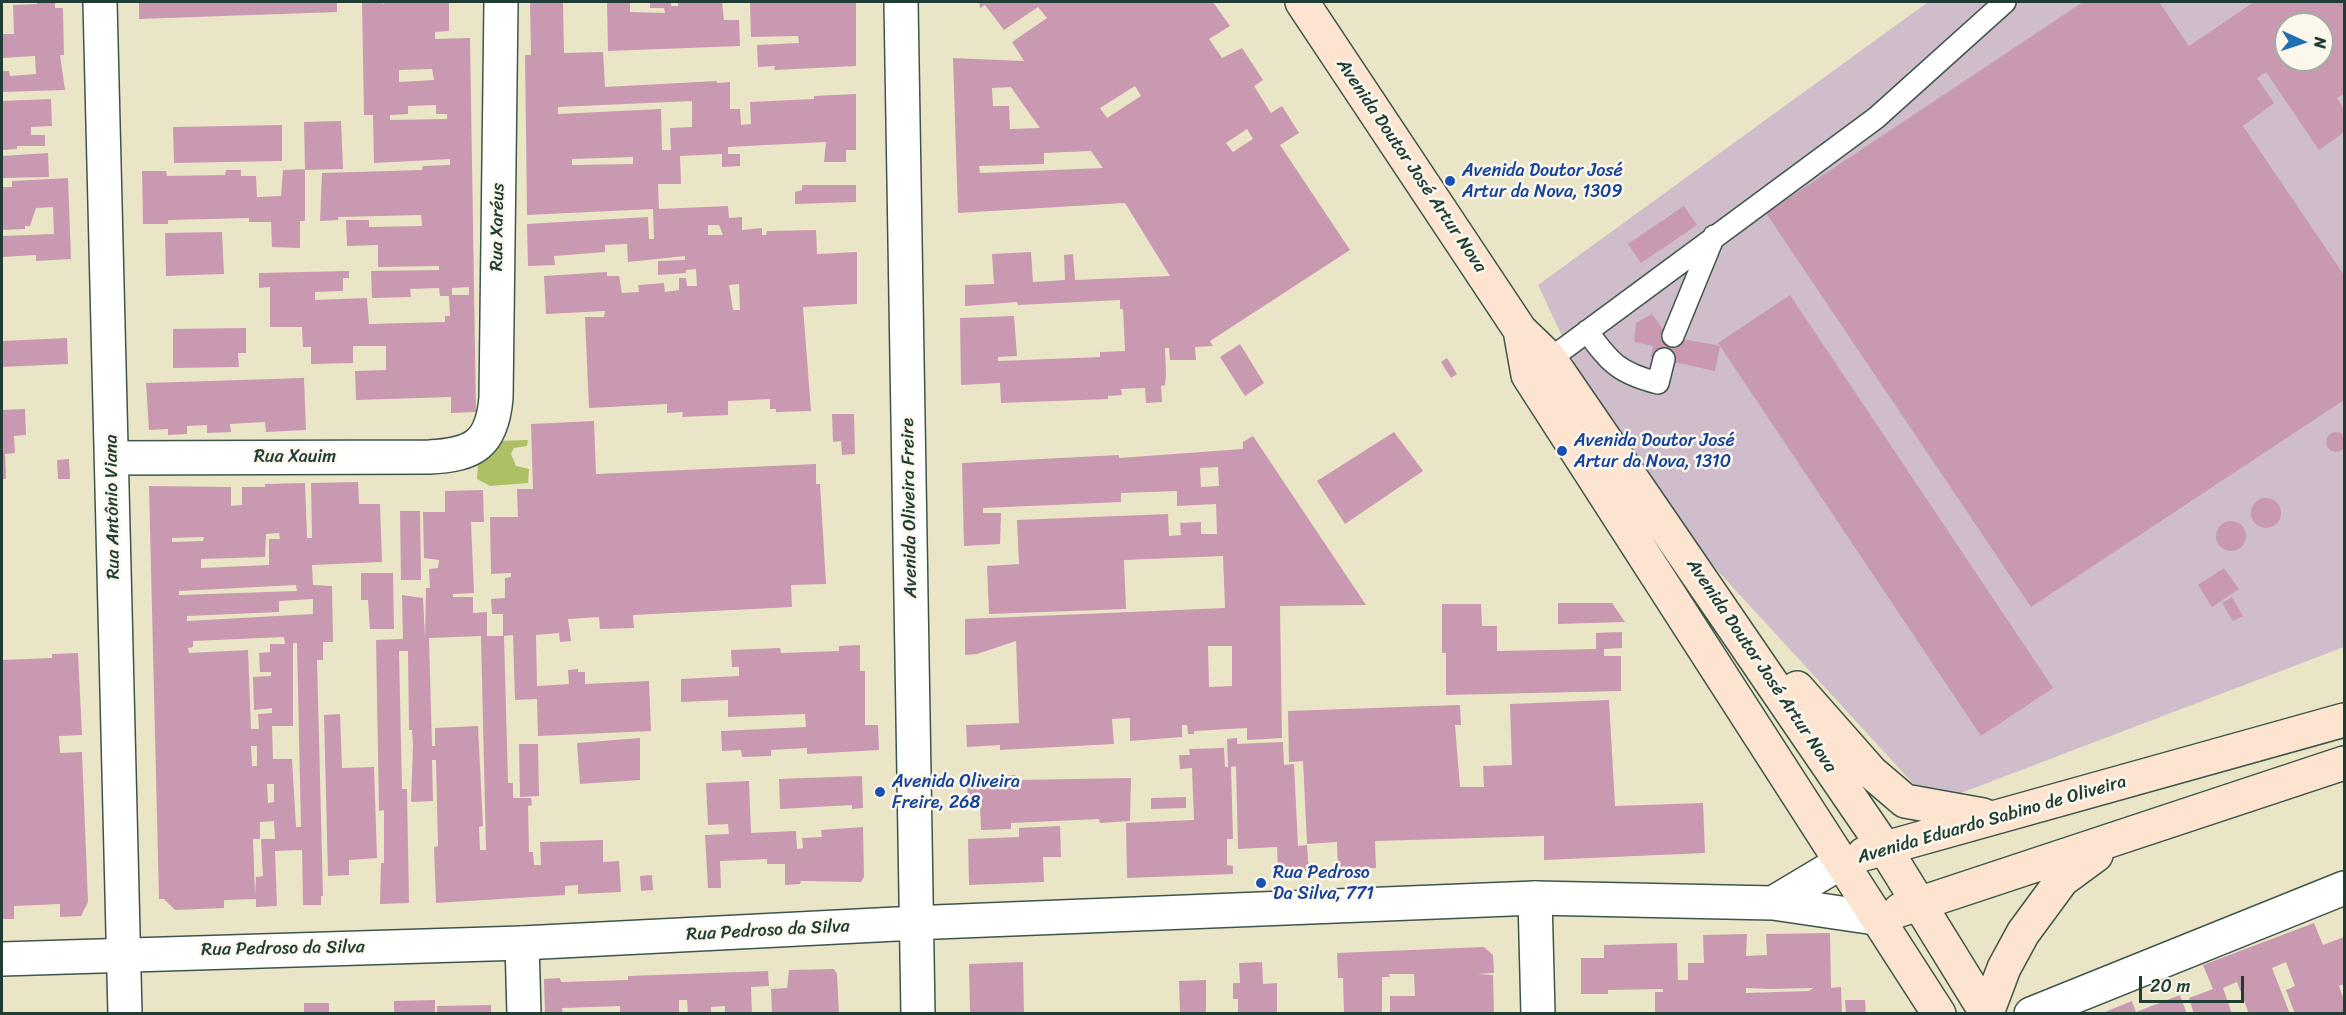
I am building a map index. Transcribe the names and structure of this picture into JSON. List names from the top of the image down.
{
  "streets": {
    "main road": ["Avenida Doutor José Artur Nova", "Avenida Eduardo Sabino de Oliveira"],
    "street": [
      "Rua Xaréus",
      "Rua Xauim",
      "Rua Antônio Viana",
      "Avenida Oliveira Freire",
      "Rua Pedroso da Silva"
    ]
  },
  "crossings": [
    ["Avenida Doutor José Artur Nova", "Avenida Eduardo Sabino de Oliveira"],
    ["Rua Xaréus", "Rua Xauim"],
    ["Rua Xauim", "Rua Antônio Viana"],
    ["Rua Antônio Viana", "Rua Pedroso da Silva"],
    ["Avenida Oliveira Freire", "Rua Pedroso da Silva"],
    ["Avenida Eduardo Sabino de Oliveira", "Rua Pedroso da Silva"]
  ],
  "places": [
    "Avenida Doutor José Artur da Nova, 1309",
    "Avenida Doutor José Artur da Nova, 1310",
    "Avenida Oliveira Freire, 268",
    "Rua Pedroso Da Silva, 771"
  ],
  "scale_bar": "20 m",
  "north": "right"
}
